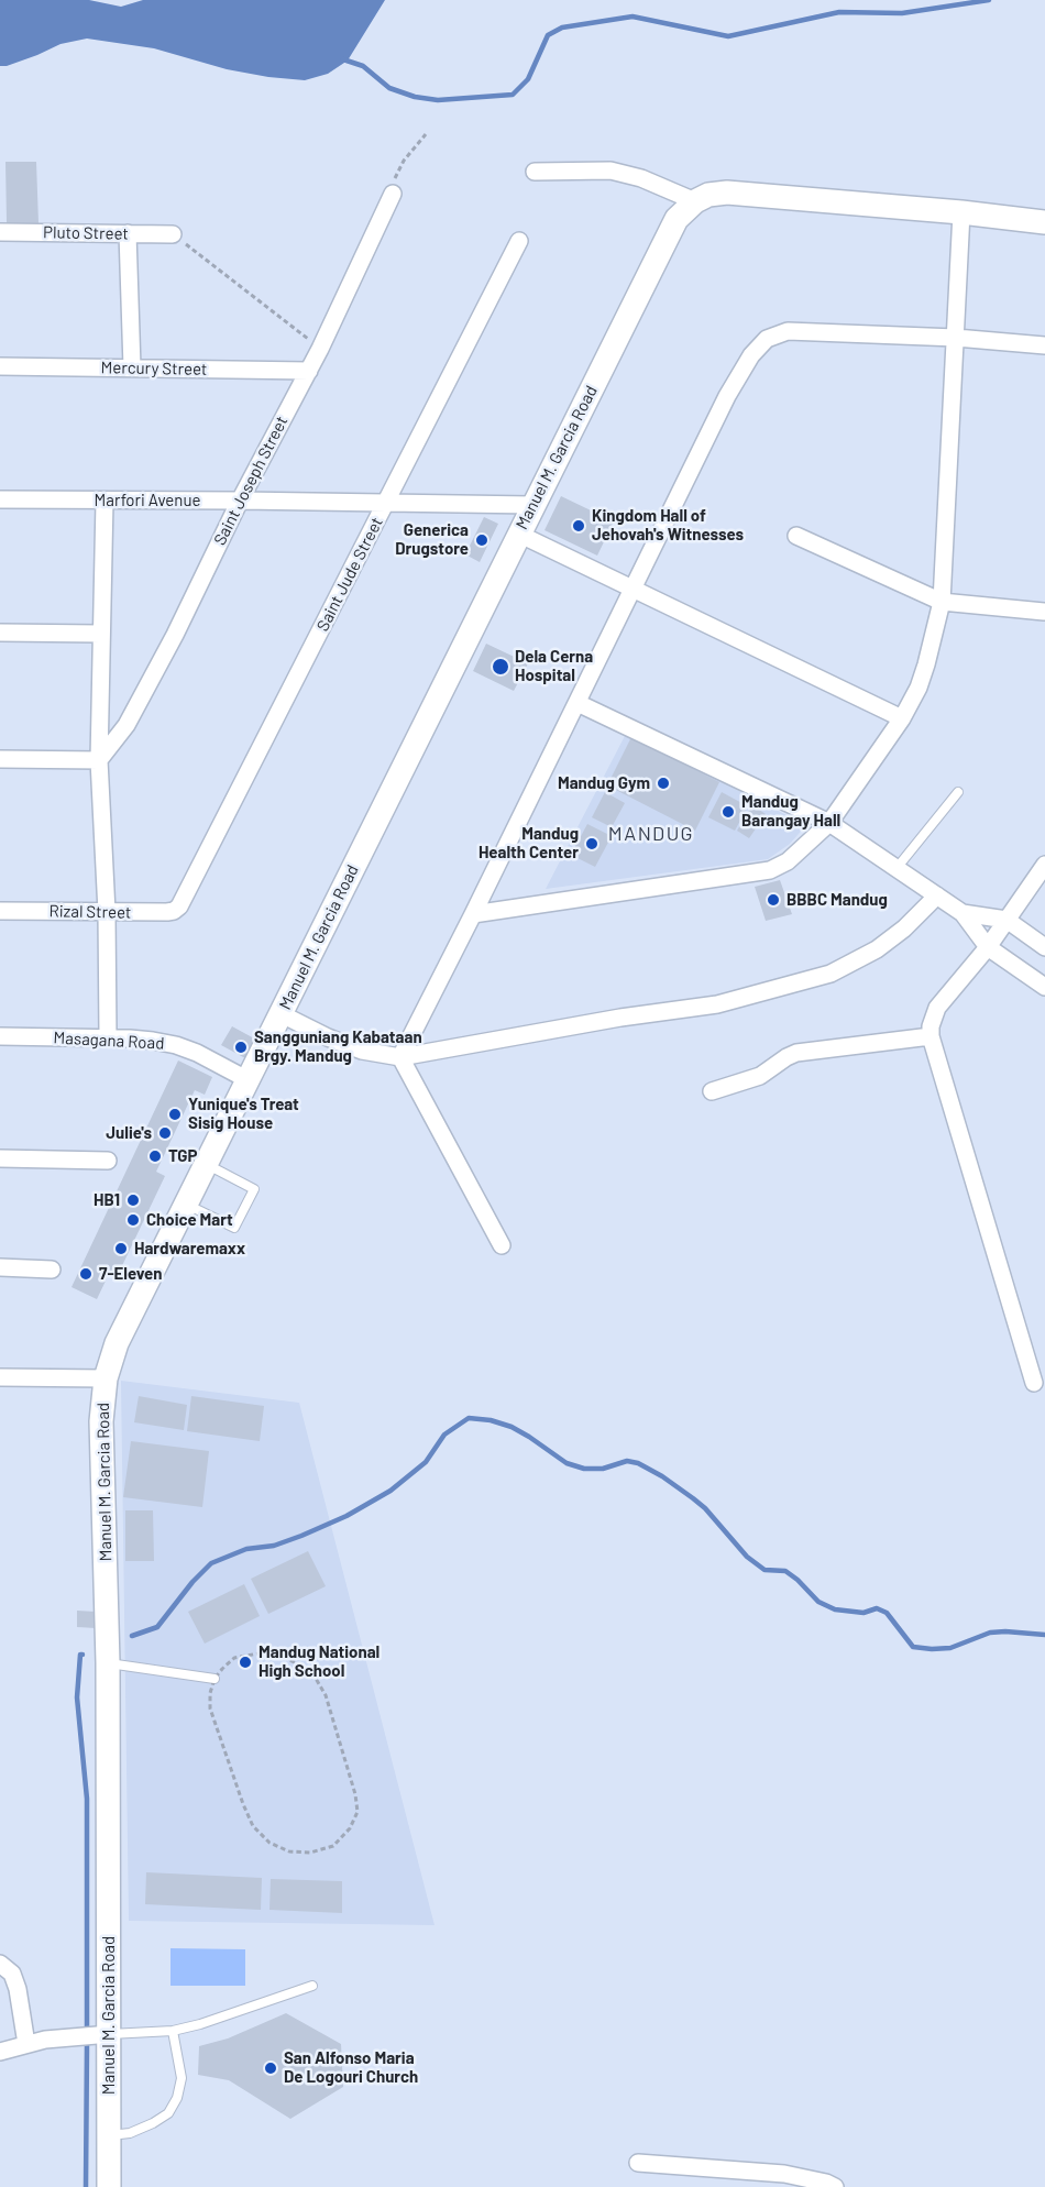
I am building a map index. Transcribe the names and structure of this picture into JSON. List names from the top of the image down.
{
  "streets": {
    "main road": ["Manuel M. Garcia Road"],
    "street": [
      "Pluto Street",
      "Mercury Street",
      "Saint Joseph Street",
      "Marfori Avenue",
      "Saint Jude Street",
      "Rizal Street",
      "Masagana Road"
    ]
  },
  "crossings": [
    ["Mercury Street", "Saint Joseph Street"],
    ["Manuel M. Garcia Road", "Marfori Avenue"],
    ["Manuel M. Garcia Road", "Masagana Road"],
    ["Saint Joseph Street", "Marfori Avenue"],
    ["Marfori Avenue", "Saint Jude Street"],
    ["Saint Jude Street", "Rizal Street"]
  ],
  "districts": ["MANDUG"],
  "places": [
    "Kingdom Hall of Jehovah's Witnesses",
    "Generica Drugstore",
    "Dela Cerna Hospital",
    "Mandug Gym",
    "Mandug Barangay Hall",
    "Mandug Health Center",
    "BBBC Mandug",
    "Sangguniang Kabataan Brgy. Mandug",
    "Yunique's Treat Sisig House",
    "Julie's",
    "TGP",
    "HB1",
    "Choice Mart",
    "Hardwaremaxx",
    "7-Eleven",
    "Mandug National High School",
    "San Alfonso Maria De Logouri Church"
  ]
}
